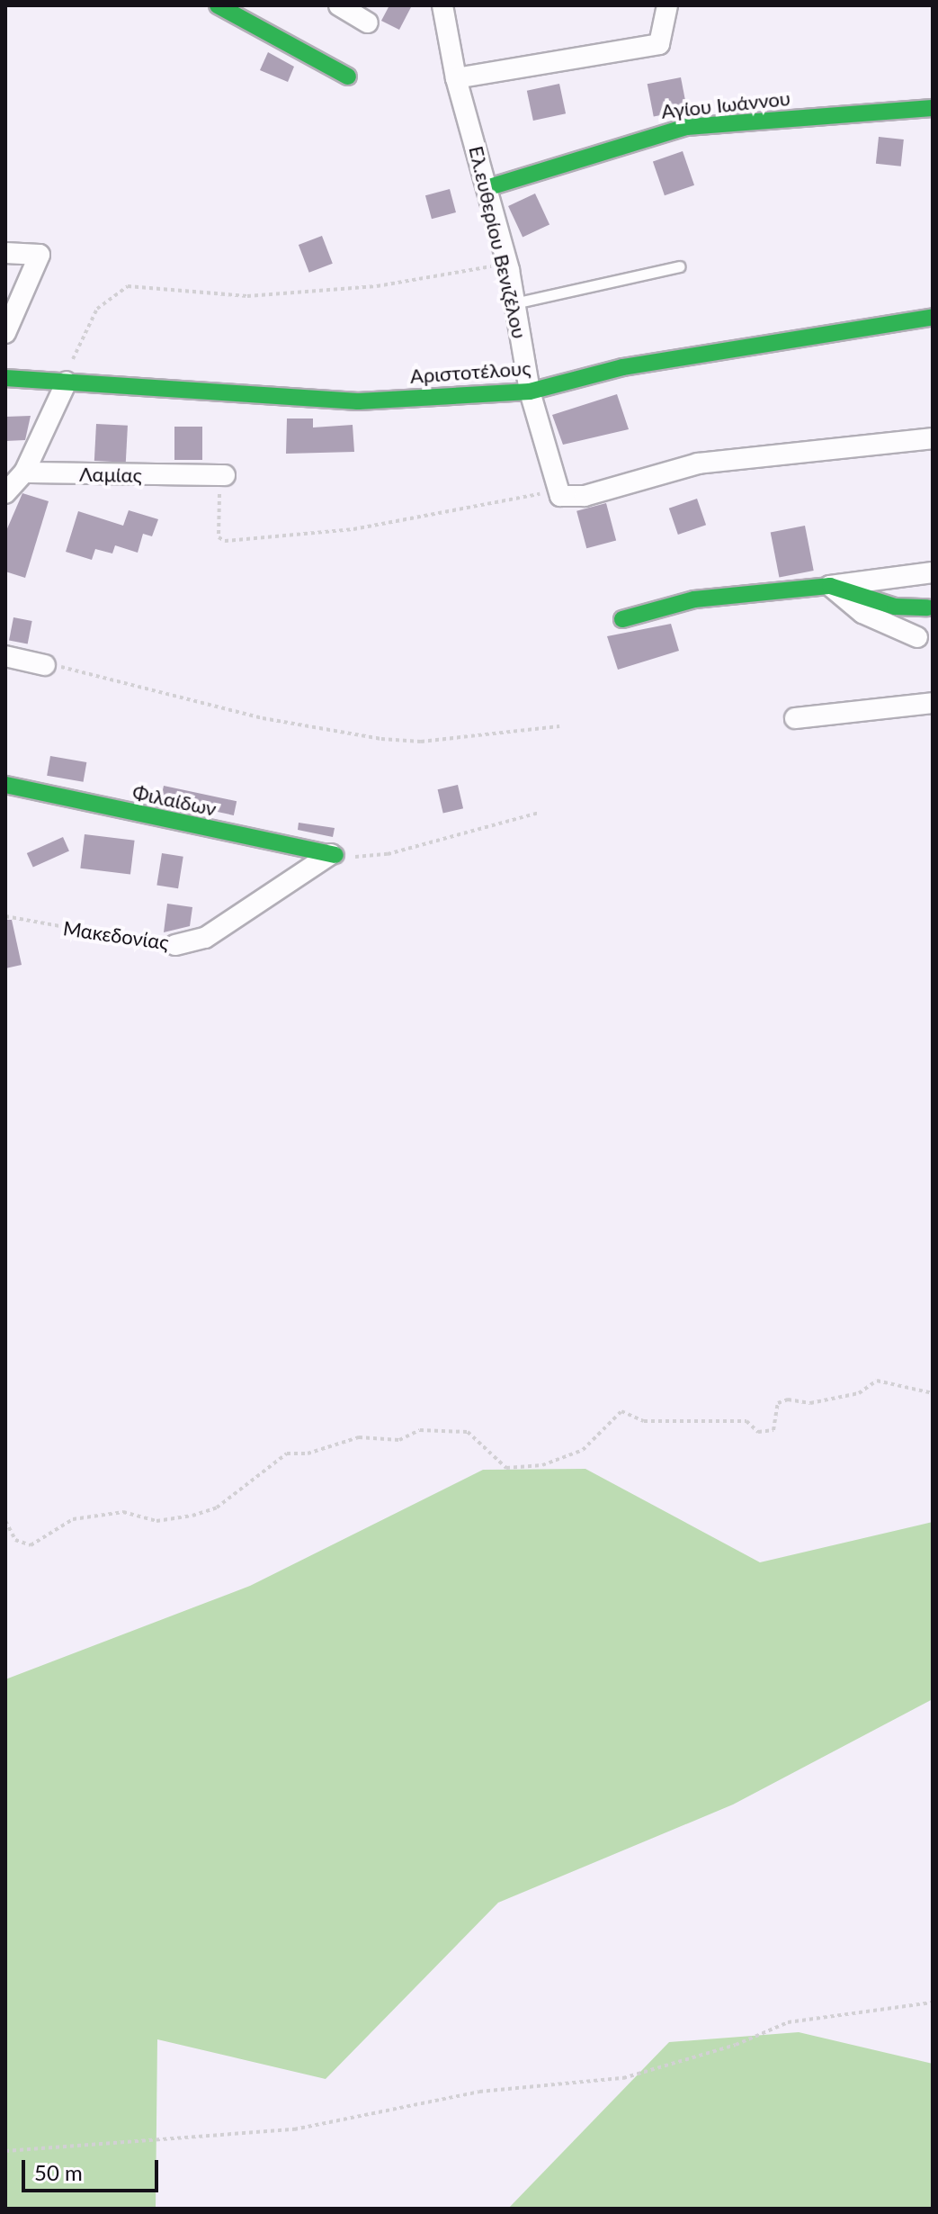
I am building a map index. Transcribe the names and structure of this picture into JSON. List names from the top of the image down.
{
  "streets": {
    "street": [
      "Αγίου Ιωάννου",
      "Ελ.ευθερίου Βενιζέλου",
      "Αριστοτέλους",
      "Λαμίας",
      "Φιλαίδων",
      "Μακεδονίας"
    ]
  },
  "crossings": [
    ["Αγίου Ιωάννου", "Ελ.ευθερίου Βενιζέλου"],
    ["Ελ.ευθερίου Βενιζέλου", "Αριστοτέλους"],
    ["Φιλαίδων", "Μακεδονίας"]
  ],
  "scale_bar": "50 m"
}
